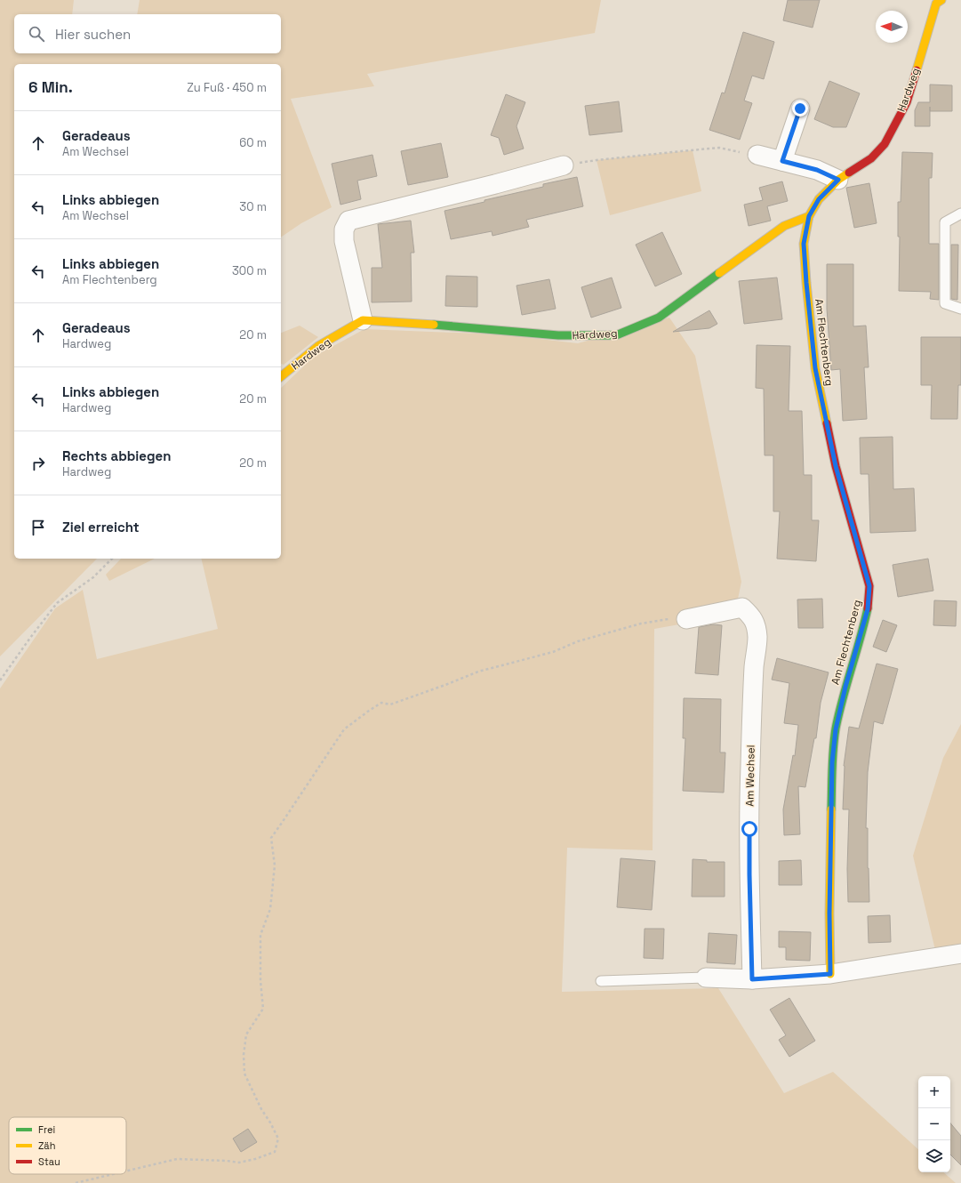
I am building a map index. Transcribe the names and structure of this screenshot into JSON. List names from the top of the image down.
{
  "streets": {
    "street": ["Hardweg", "Am Flechtenberg", "Am Wechsel"]
  },
  "crossings": [
    ["Hardweg", "Am Flechtenberg"]
  ],
  "legend": ["Frei", "Zäh", "Stau"],
  "north": "left",
  "page": {
    "search": "Hier suchen",
    "heading": ["6 Min.", "Zu Fuß · 450 m"],
    "list": [
      ["Geradeaus", "Am Wechsel", "60 m"],
      ["Links abbiegen", "Am Wechsel", "30 m"],
      ["Links abbiegen", "Am Flechtenberg", "300 m"],
      ["Geradeaus", "Hardweg", "20 m"],
      ["Links abbiegen", "Hardweg", "20 m"],
      ["Rechts abbiegen", "Hardweg", "20 m"],
      "Ziel erreicht"
    ],
    "map_buttons": ["+", "−"]
  }
}
